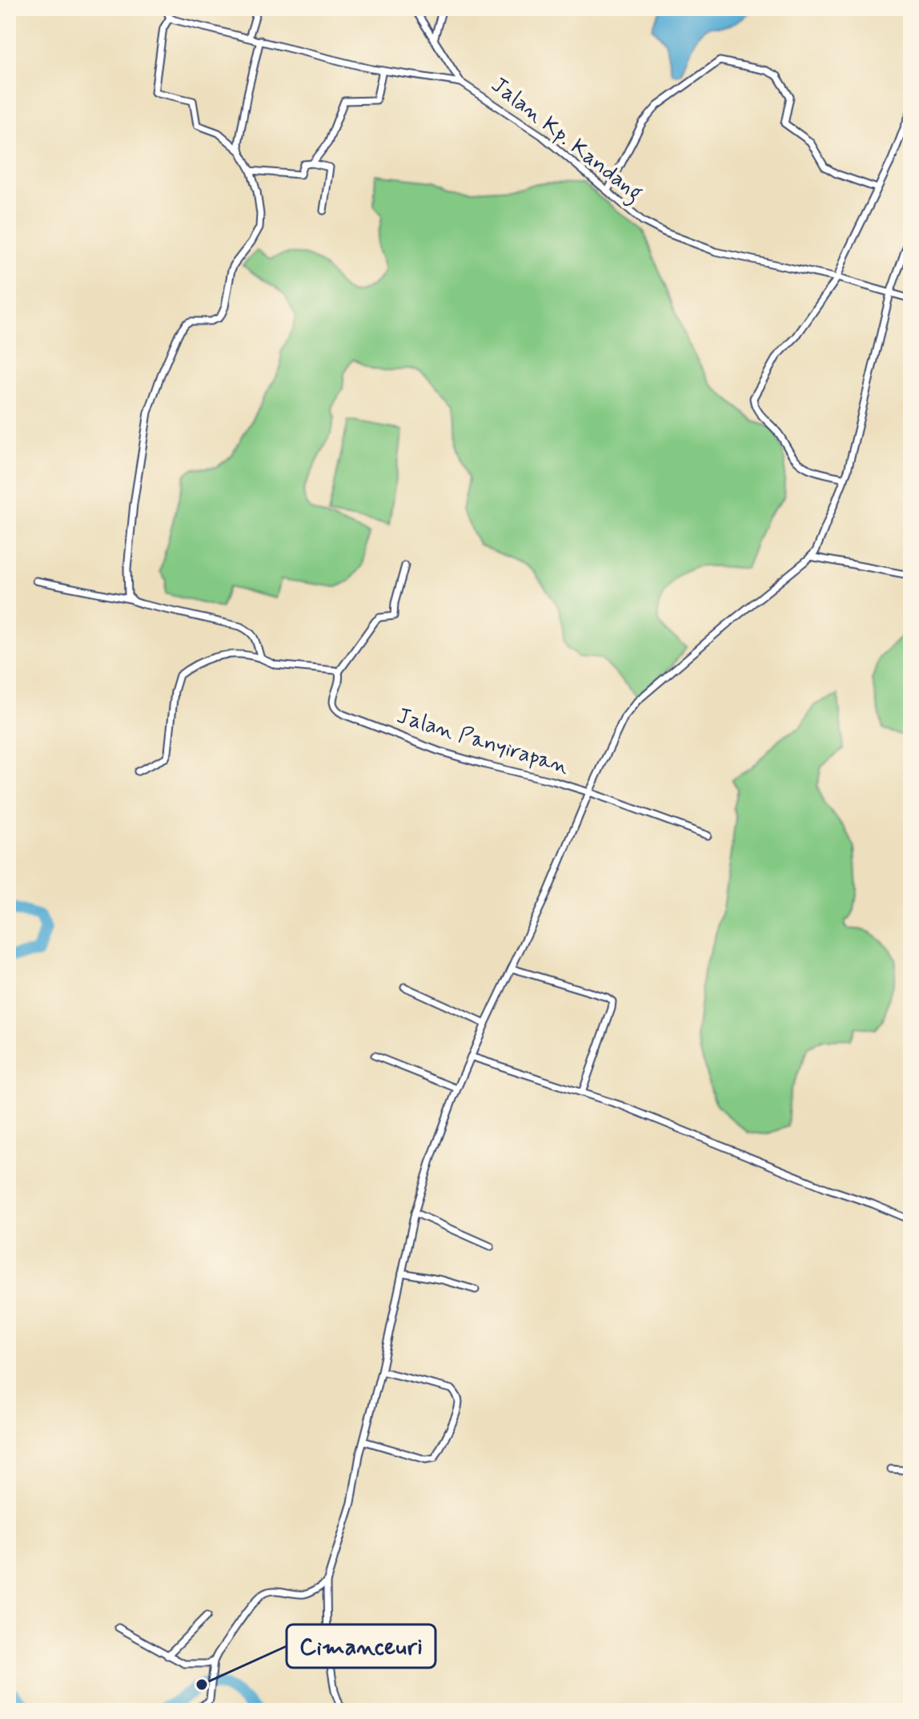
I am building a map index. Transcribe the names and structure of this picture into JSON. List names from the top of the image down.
{
  "streets": {
    "street": ["Jalan Kp. Kandang", "Jalan Panyirapan"]
  },
  "places": ["Cimanceuri"]
}
